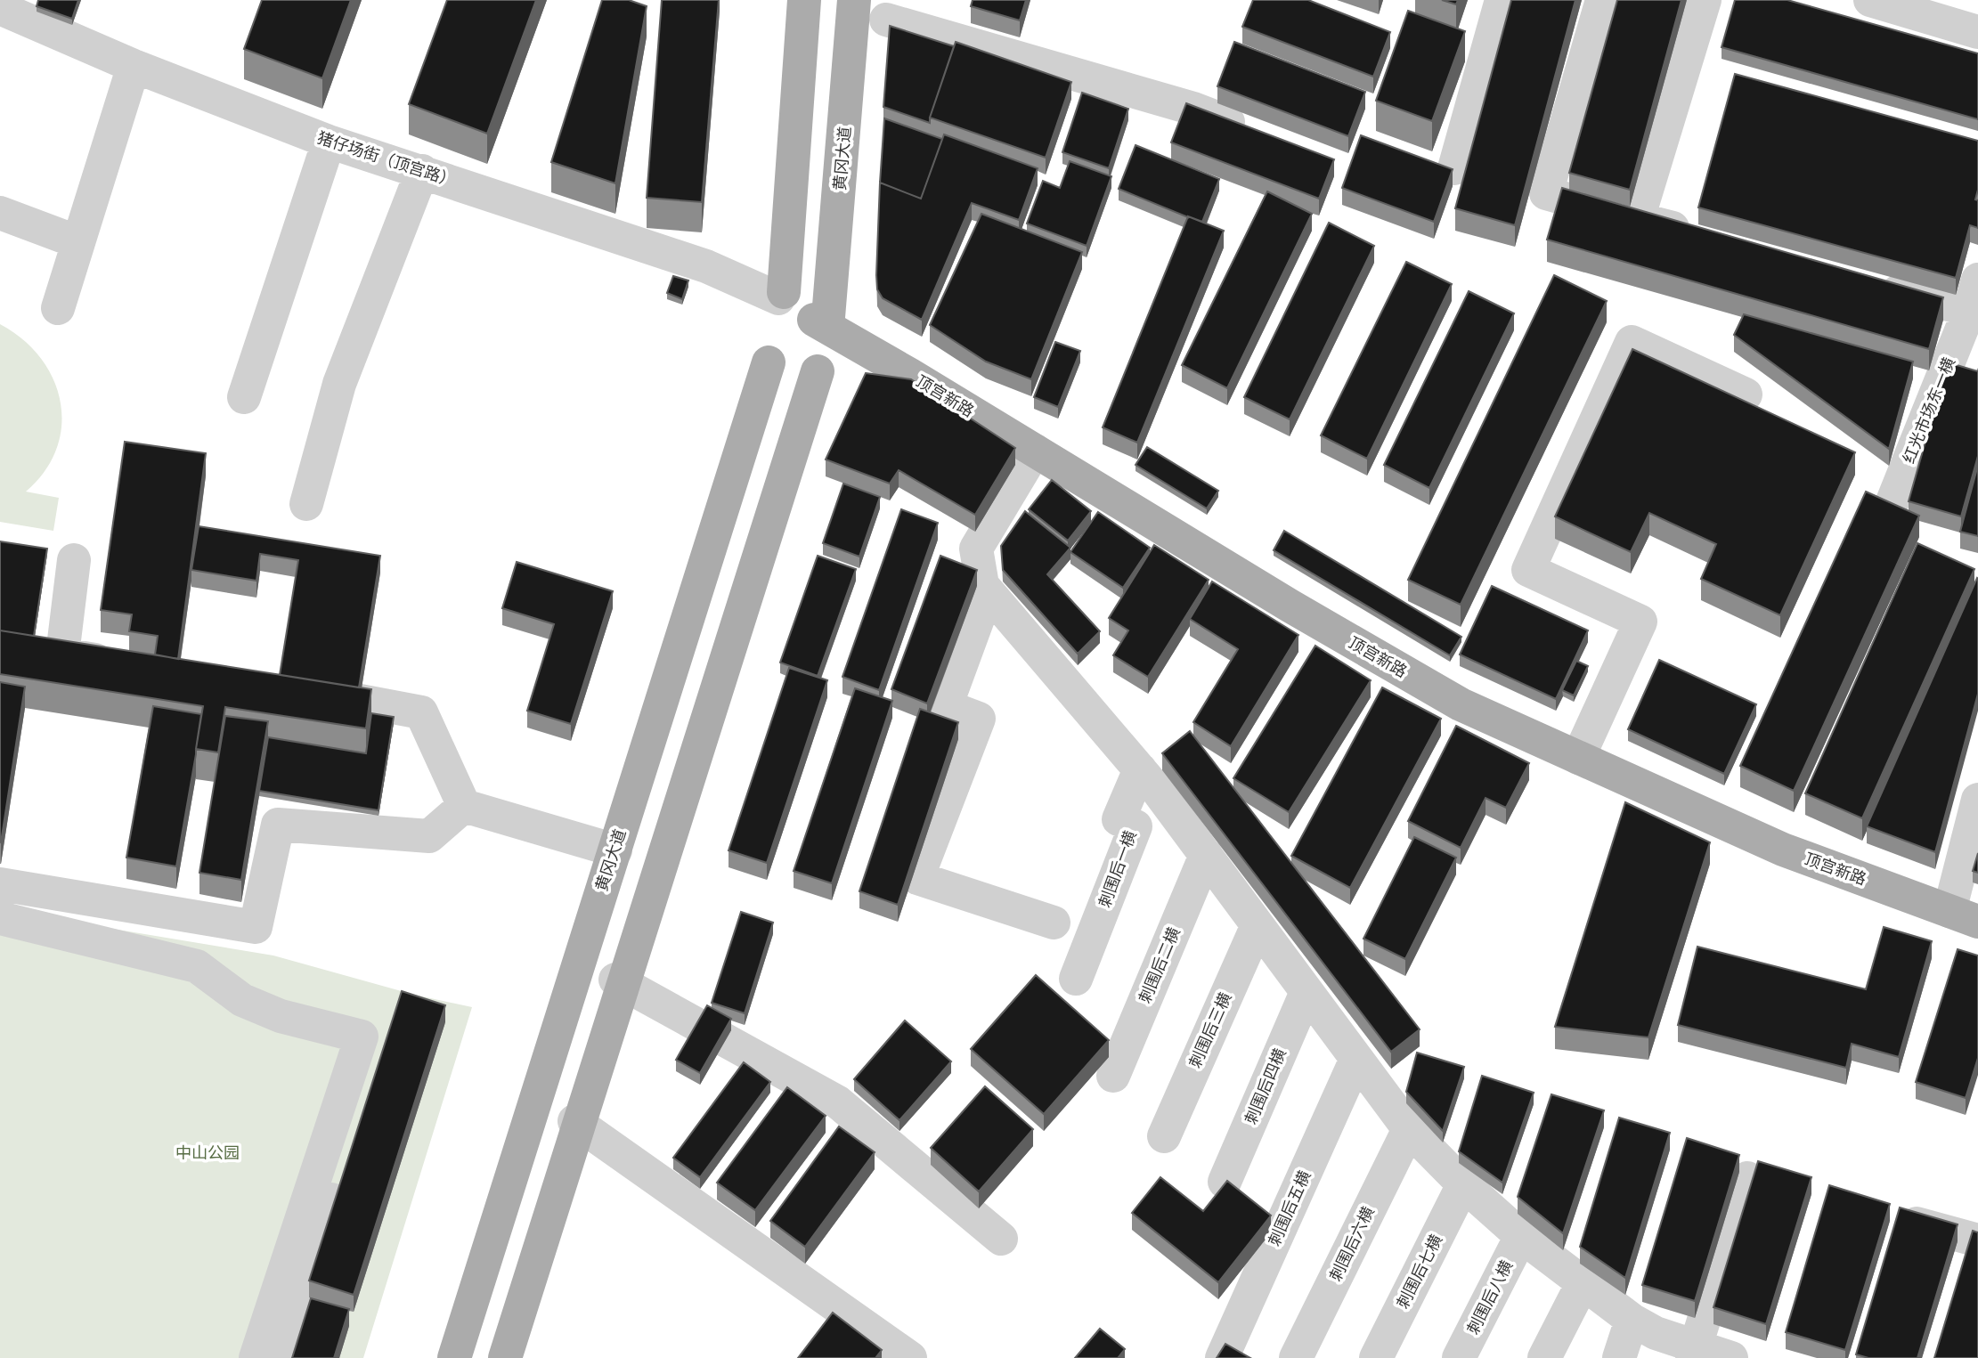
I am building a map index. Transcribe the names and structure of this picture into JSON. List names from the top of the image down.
{
  "streets": {
    "main road": ["黄冈大道", "顶宫新路"],
    "street": [
      "猪仔场街（顶宫路）",
      "红光市场东一横",
      "刺围后一横",
      "刺围后二横",
      "刺围后三横",
      "刺围后四横",
      "刺围后五横",
      "刺围后六横",
      "刺围后七横",
      "刺围后八横"
    ]
  },
  "crossings": [
    ["黄冈大道", "顶宫新路"]
  ],
  "parks": ["中山公园"]
}
